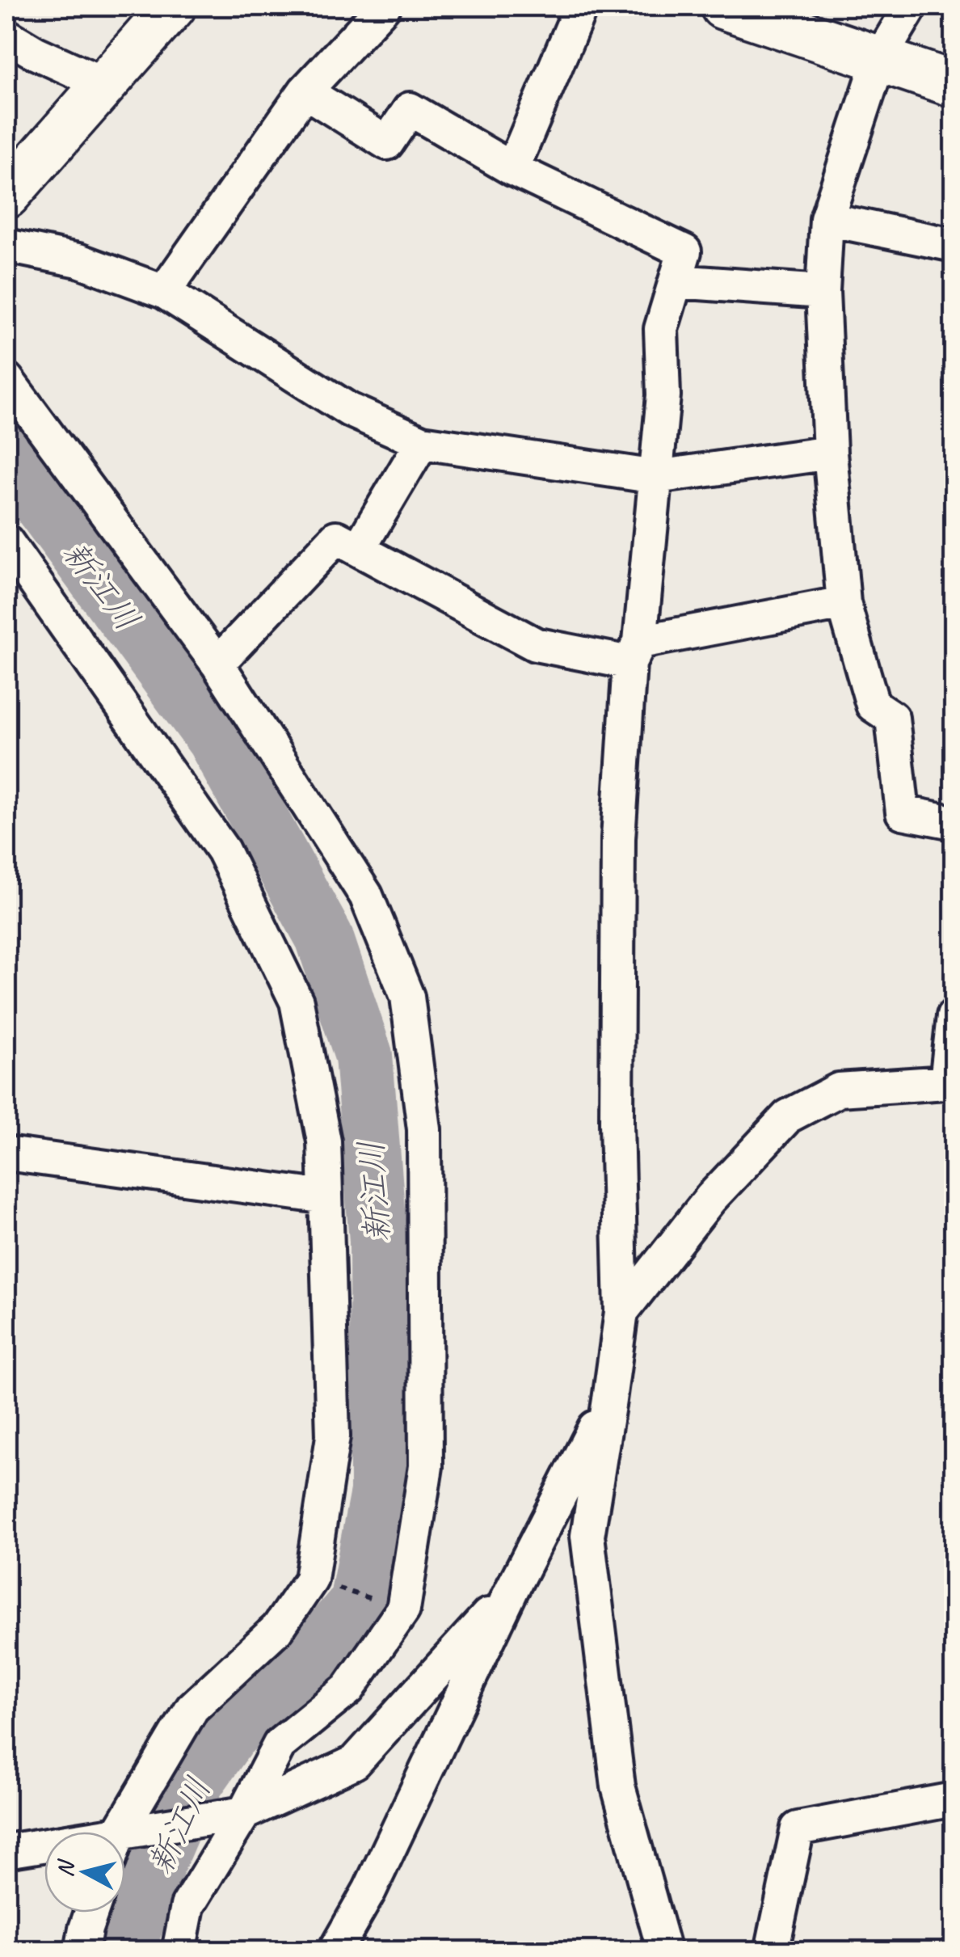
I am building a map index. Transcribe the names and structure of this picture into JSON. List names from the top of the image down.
{
  "water": ["新江川"],
  "north": "left"
}
